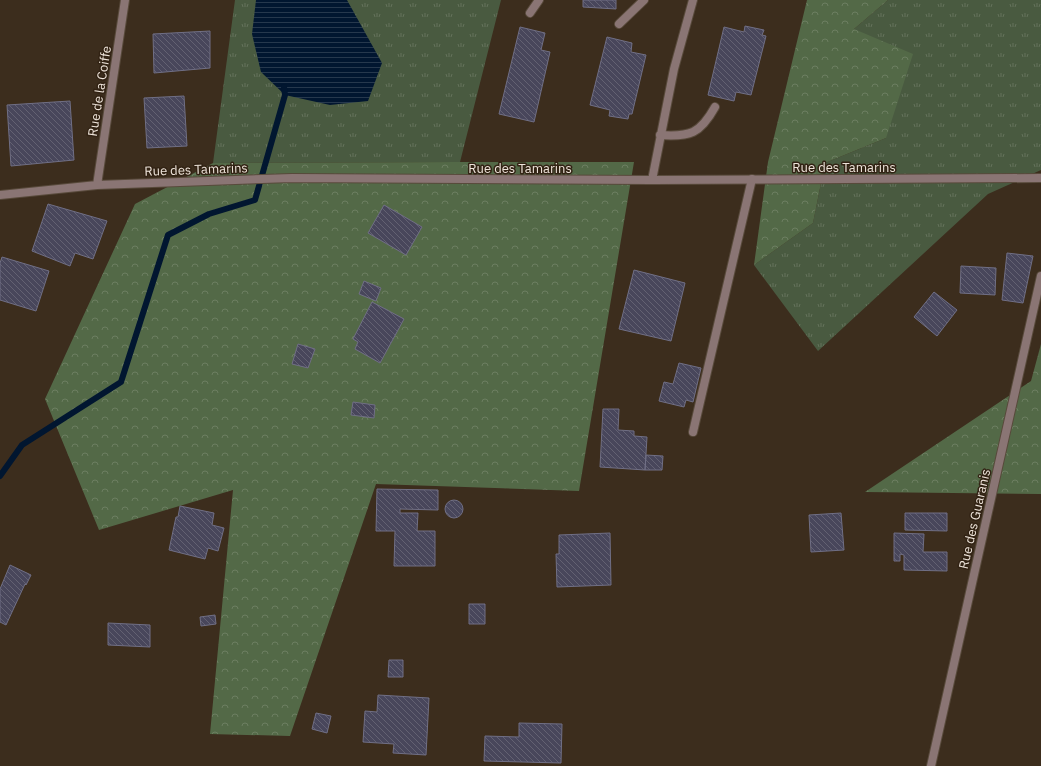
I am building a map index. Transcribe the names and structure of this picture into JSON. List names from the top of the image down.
{
  "streets": {
    "street": ["Rue de la Coiffe", "Rue des Tamarins", "Rue des Guaranis"]
  },
  "crossings": [
    ["Rue de la Coiffe", "Rue des Tamarins"]
  ]
}
